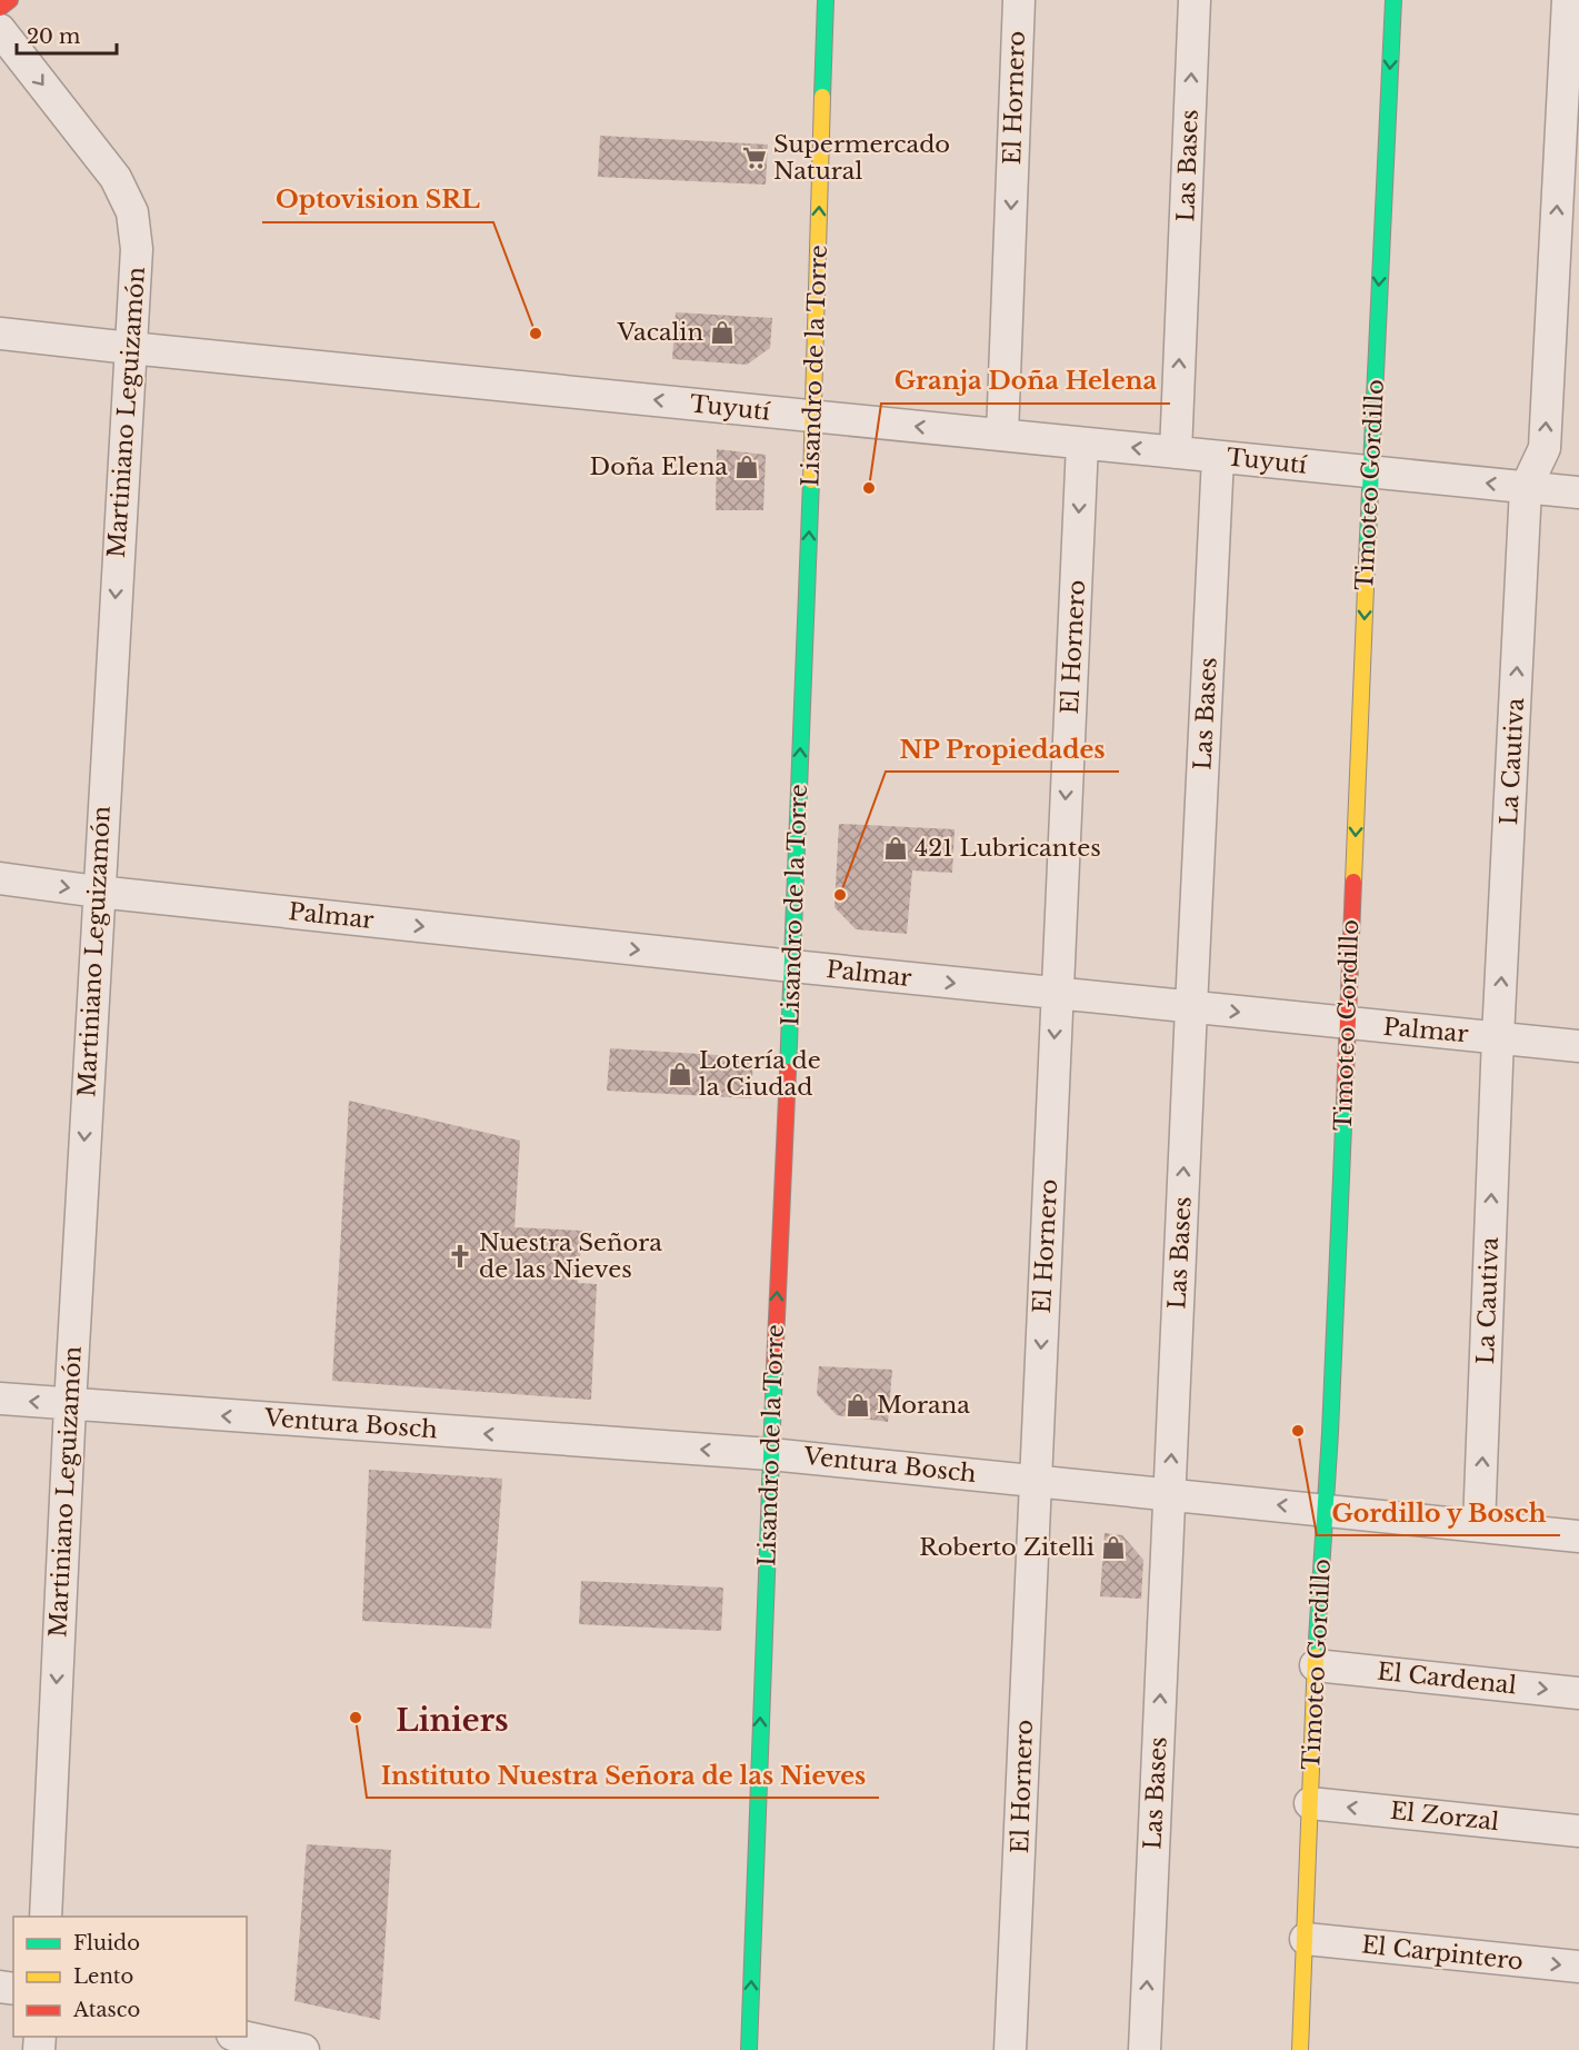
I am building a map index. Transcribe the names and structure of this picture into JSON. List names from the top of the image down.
{
  "streets": {
    "street": [
      "El Hornero",
      "Las Bases",
      "Lisandro de la Torre",
      "Tuyutí",
      "Martiniano Leguizamón",
      "Timoteo Gordillo",
      "La Cautiva",
      "Palmar",
      "Ventura Bosch",
      "El Cardenal",
      "El Zorzal",
      "El Carpintero"
    ]
  },
  "crossings": [
    ["El Hornero", "Tuyutí"],
    ["El Hornero", "Palmar"],
    ["El Hornero", "Ventura Bosch"],
    ["Las Bases", "Tuyutí"],
    ["Las Bases", "Palmar"],
    ["Las Bases", "Ventura Bosch"],
    ["Lisandro de la Torre", "Tuyutí"],
    ["Lisandro de la Torre", "Palmar"],
    ["Lisandro de la Torre", "Ventura Bosch"],
    ["Tuyutí", "Martiniano Leguizamón"],
    ["Tuyutí", "Timoteo Gordillo"],
    ["Tuyutí", "La Cautiva"],
    ["Martiniano Leguizamón", "Palmar"],
    ["Martiniano Leguizamón", "Ventura Bosch"],
    ["Timoteo Gordillo", "Palmar"],
    ["Timoteo Gordillo", "Ventura Bosch"],
    ["Timoteo Gordillo", "El Cardenal"],
    ["Timoteo Gordillo", "El Zorzal"],
    ["Timoteo Gordillo", "El Carpintero"],
    ["La Cautiva", "Palmar"],
    ["La Cautiva", "Ventura Bosch"]
  ],
  "one_way": [
    "El Hornero",
    "Las Bases",
    "Lisandro de la Torre",
    "Tuyutí",
    "Martiniano Leguizamón",
    "Timoteo Gordillo",
    "La Cautiva",
    "Palmar",
    "Ventura Bosch",
    "El Cardenal",
    "El Zorzal",
    "El Carpintero"
  ],
  "districts": ["Liniers"],
  "places": {
    "supermarket": ["Supermercado Natural"],
    "shop": [
      "Vacalin",
      "Doña Elena",
      "421 Lubricantes",
      "Lotería de la Ciudad",
      "Morana",
      "Roberto Zitelli"
    ],
    "other": [
      "Optovision SRL",
      "Granja Doña Helena",
      "NP Propiedades",
      "Gordillo y Bosch",
      "Instituto Nuestra Señora de las Nieves"
    ],
    "church": ["Nuestra Señora de las Nieves"]
  },
  "legend": ["Fluido", "Lento", "Atasco"],
  "scale_bar": "20 m"
}
